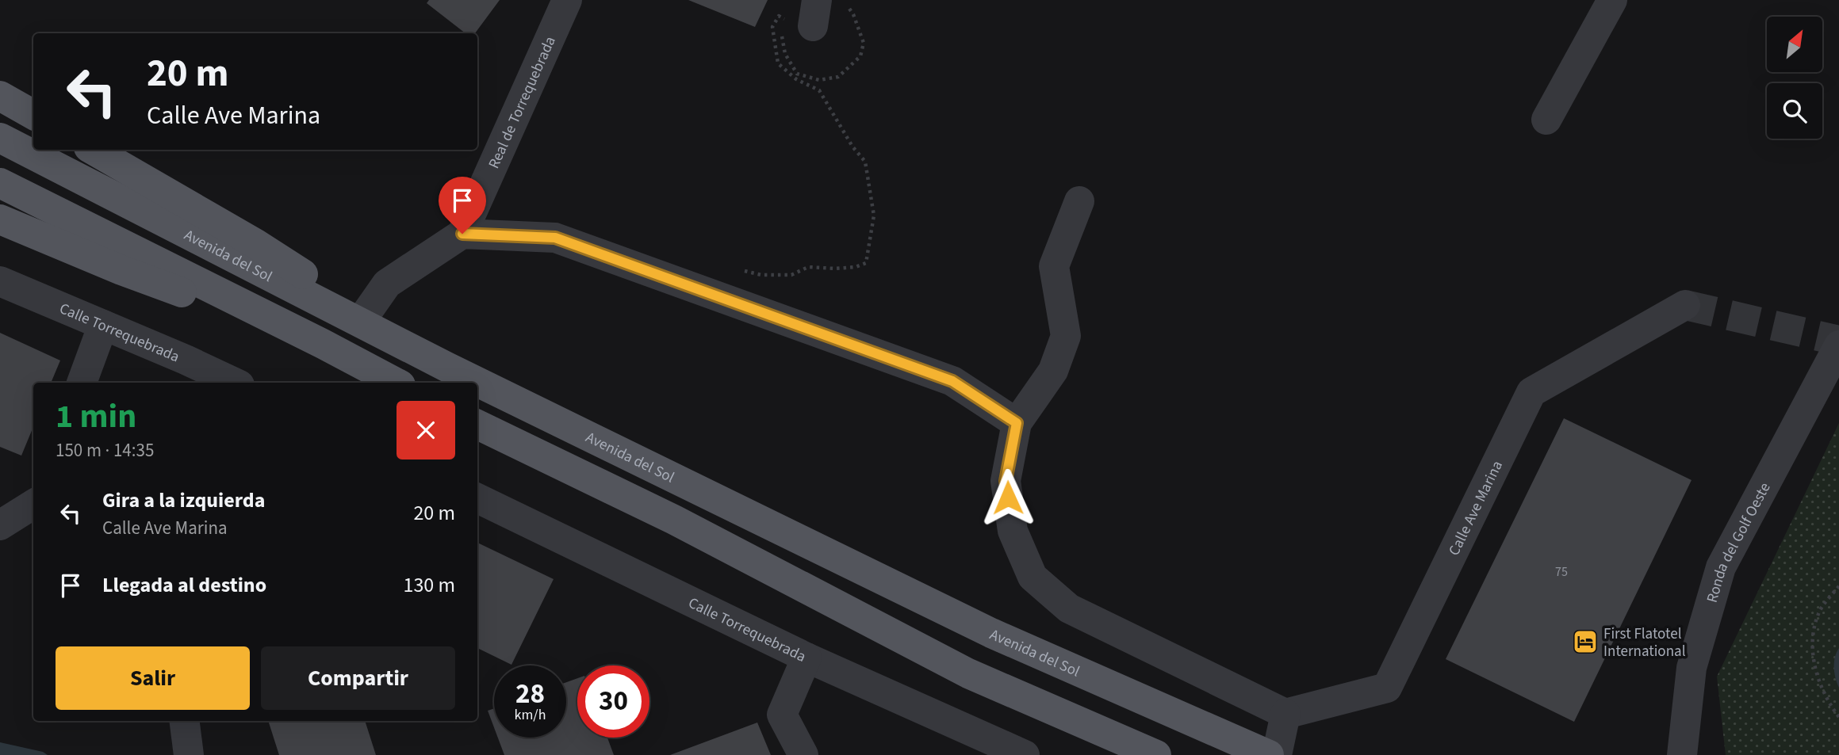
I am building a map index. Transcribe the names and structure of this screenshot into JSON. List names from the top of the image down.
{
  "streets": {
    "main road": ["Avenida del Sol"],
    "street": [
      "Real de Torrequebrada",
      "Calle Torrequebrada",
      "Calle Ave Marina",
      "Ronda del Golf Oeste"
    ]
  },
  "places": {
    "hotel": ["First Flatotel International"]
  },
  "house_numbers": ["75"],
  "north": "top right",
  "page": {
    "turn": ["20 m", "Calle Ave Marina"],
    "heading": ["1 min", "150 m · 14:35"],
    "list": [
      {
        "name": "Gira a la izquierda",
        "note": "Calle Ave Marina",
        "value": "20 m"
      },
      {
        "name": "Llegada al destino",
        "value": "130 m"
      }
    ],
    "buttons": ["Salir", "Compartir"],
    "speed": "28 km/h",
    "limit": "30"
  }
}
